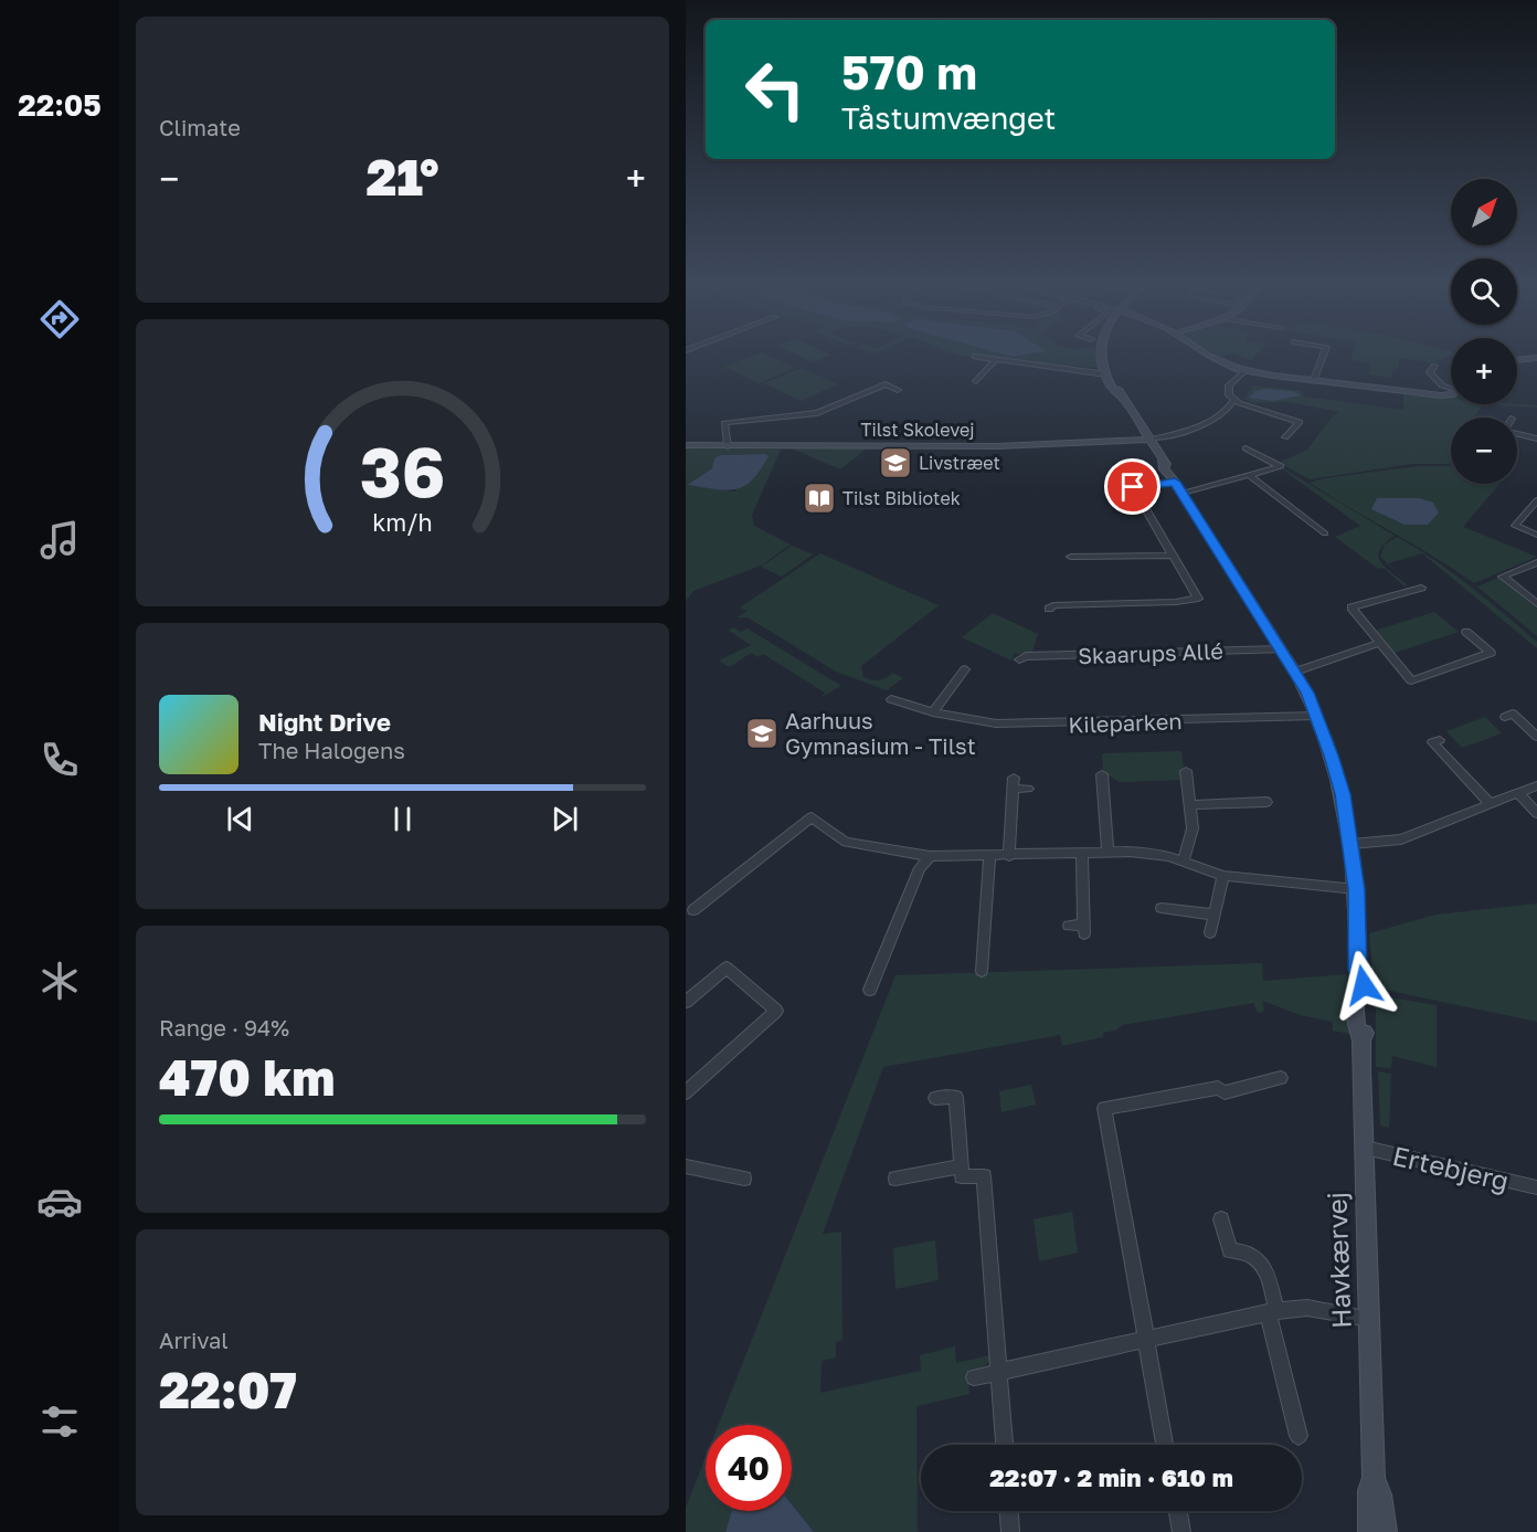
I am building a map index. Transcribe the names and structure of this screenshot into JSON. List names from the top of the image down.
{
  "streets": {
    "street": [
      "Tilst Skolevej",
      "Skaarups Allé",
      "Kileparken",
      "Ertebjerg",
      "Havkærvej"
    ]
  },
  "crossings": [
    ["Tilst Skolevej", "Havkærvej"],
    ["Skaarups Allé", "Havkærvej"],
    ["Kileparken", "Havkærvej"],
    ["Ertebjerg", "Havkærvej"]
  ],
  "places": {
    "school or university": ["Livstræet", "Aarhuus Gymnasium - Tilst"],
    "library": ["Tilst Bibliotek"]
  },
  "north": "top right",
  "page": {
    "tabs": "22:05",
    "tile": [
      "Climate",
      ["Range · 94%", "470 km"],
      ["Arrival", "22:07"]
    ],
    "turn": ["570 m", "Tåstumvænget"],
    "heat": ["−", "21°", "+"],
    "map_buttons": ["+", "−"],
    "song": ["Night Drive", "The Halogens"],
    "limit": "40",
    "trip": "22:07 · 2 min · 610 m",
    "gauge": ["36", "km/h"]
  }
}
